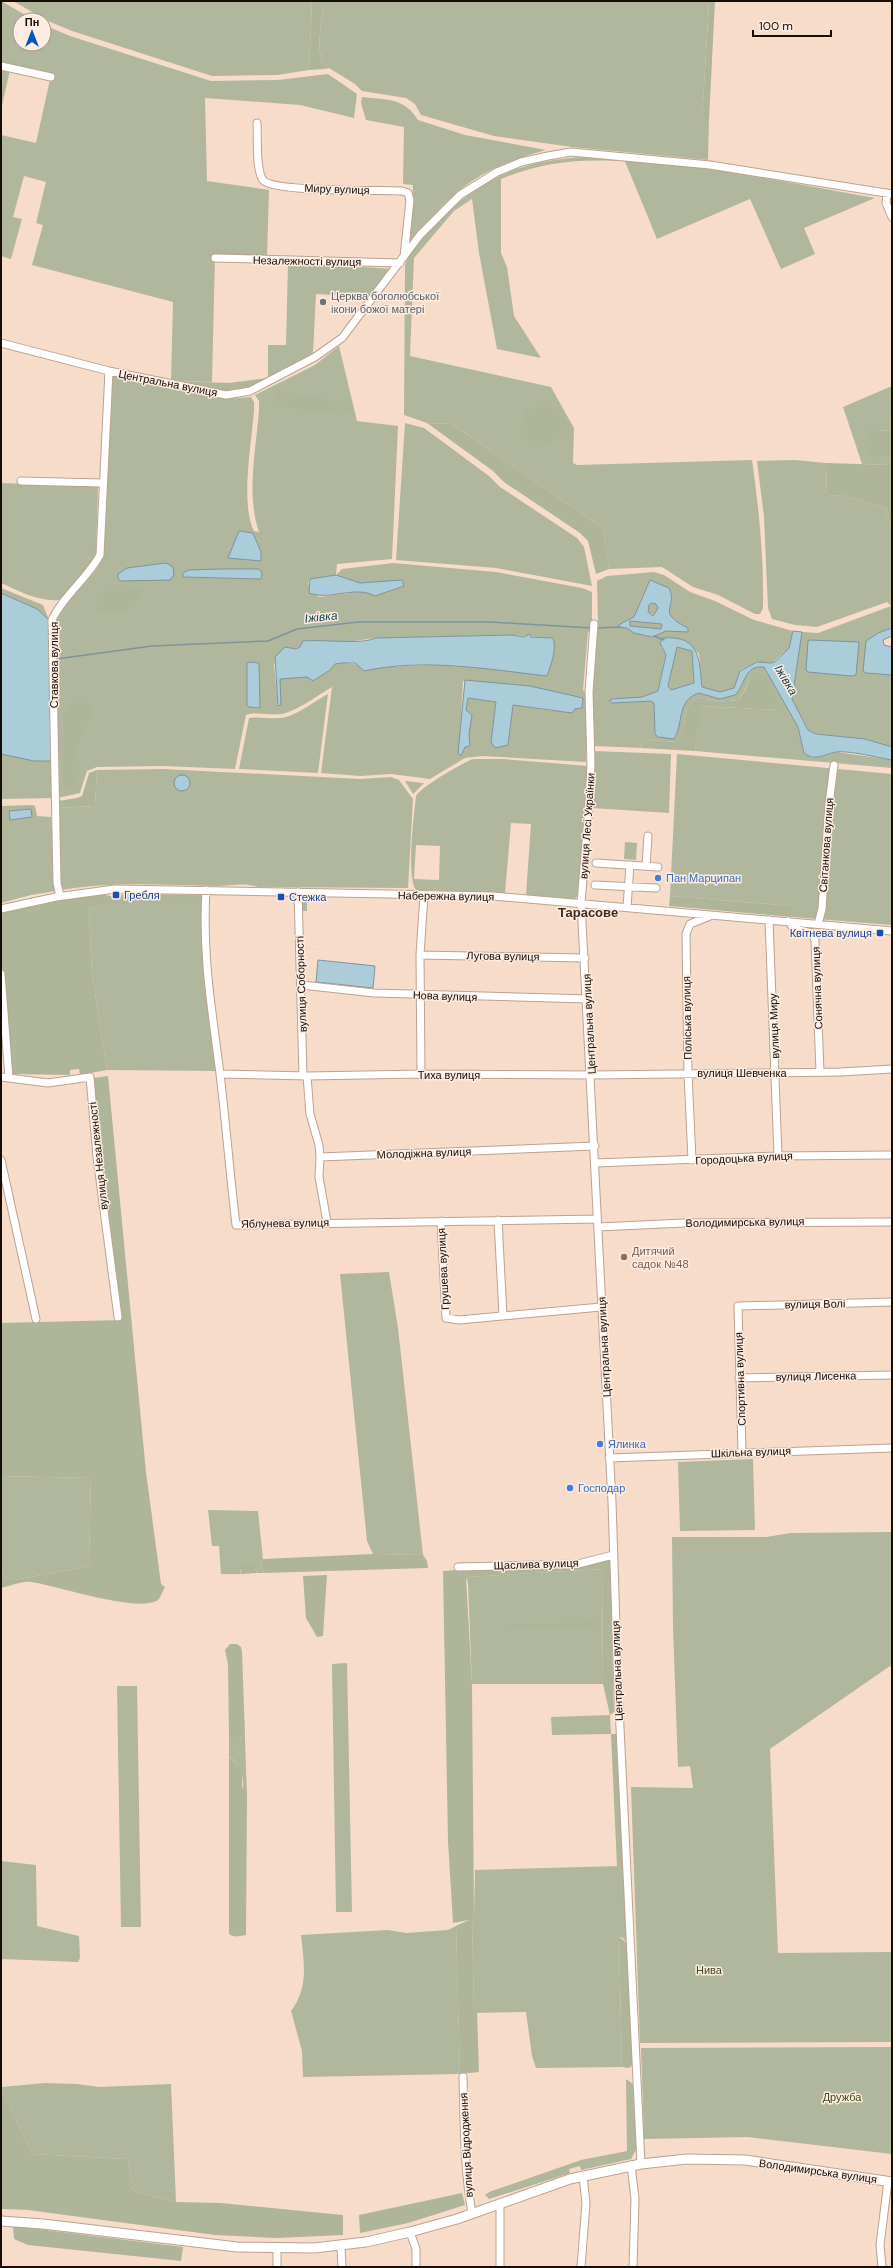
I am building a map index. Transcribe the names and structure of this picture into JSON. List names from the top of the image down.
{
  "streets": {
    "main road": ["Володимирська вулиця"],
    "street": [
      "Миру вулиця",
      "Незалежності вулиця",
      "Центральна вулиця",
      "Ставкова вулиця",
      "вулиця Лесі Українки",
      "Світанкова вулиця",
      "Набережна вулиця",
      "Лугова вулиця",
      "вулиця Соборності",
      "Сонячна вулиця",
      "Нова вулиця",
      "Поліська вулиця",
      "вулиця Миру",
      "вулиця Шевченка",
      "Тиха вулиця",
      "Молодіжна вулиця",
      "вулиця Незалежності",
      "Городоцька вулиця",
      "Яблунева вулиця",
      "Грушева вулиця",
      "вулиця Волі",
      "вулиця Лисенка",
      "Спортивна вулиця",
      "Шкільна вулиця",
      "Щаслива вулиця",
      "вулиця Відродження"
    ]
  },
  "crossings": [
    ["Миру вулиця", "Незалежності вулиця"],
    ["Миру вулиця", "Центральна вулиця"],
    ["Незалежності вулиця", "Центральна вулиця"],
    ["Центральна вулиця", "Ставкова вулиця"],
    ["Центральна вулиця", "вулиця Лесі Українки"],
    ["Центральна вулиця", "Набережна вулиця"],
    ["Центральна вулиця", "Лугова вулиця"],
    ["Центральна вулиця", "Нова вулиця"],
    ["Центральна вулиця", "вулиця Шевченка"],
    ["Центральна вулиця", "Тиха вулиця"],
    ["Центральна вулиця", "Молодіжна вулиця"],
    ["Центральна вулиця", "Городоцька вулиця"],
    ["Центральна вулиця", "Володимирська вулиця"],
    ["Центральна вулиця", "Яблунева вулиця"],
    ["Центральна вулиця", "Шкільна вулиця"],
    ["Центральна вулиця", "Щаслива вулиця"],
    ["Ставкова вулиця", "Набережна вулиця"],
    ["вулиця Лесі Українки", "Набережна вулиця"],
    ["Світанкова вулиця", "Набережна вулиця"],
    ["Набережна вулиця", "вулиця Соборності"],
    ["Набережна вулиця", "Сонячна вулиця"],
    ["Набережна вулиця", "Поліська вулиця"],
    ["Набережна вулиця", "вулиця Миру"],
    ["Набережна вулиця", "Яблунева вулиця"],
    ["вулиця Соборності", "Нова вулиця"],
    ["вулиця Соборності", "Тиха вулиця"],
    ["Сонячна вулиця", "вулиця Шевченка"],
    ["Поліська вулиця", "вулиця Шевченка"],
    ["Поліська вулиця", "Городоцька вулиця"],
    ["вулиця Миру", "вулиця Шевченка"],
    ["вулиця Миру", "Городоцька вулиця"],
    ["вулиця Шевченка", "Тиха вулиця"],
    ["Тиха вулиця", "Яблунева вулиця"],
    ["Володимирська вулиця", "вулиця Відродження"],
    ["Яблунева вулиця", "Грушева вулиця"],
    ["вулиця Волі", "Спортивна вулиця"],
    ["вулиця Лисенка", "Спортивна вулиця"],
    ["Спортивна вулиця", "Шкільна вулиця"]
  ],
  "districts": ["Тарасове"],
  "water": ["Іжівка"],
  "parks": ["Нива", "Дружба"],
  "places": {
    "other": [
      "Церква боголюбської ікони божої матері",
      "Пан Марципан",
      "Дитячий садок №48",
      "Ялинка",
      "Господар"
    ],
    "transit": ["Гребля", "Стежка", "Квітнева вулиця"]
  },
  "scale_bar": "100 m",
  "north": "top"
}
